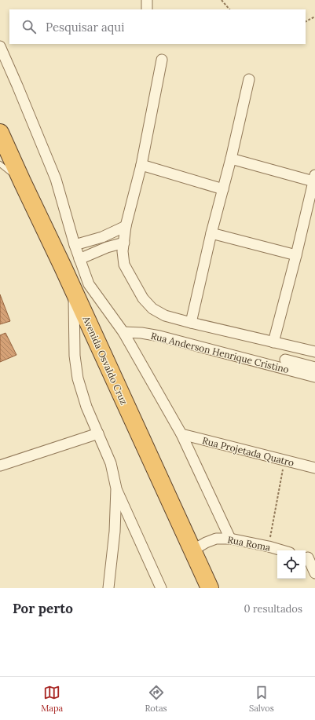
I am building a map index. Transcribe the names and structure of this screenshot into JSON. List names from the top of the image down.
{
  "streets": {
    "highway": ["Avenida Osvaldo Cruz"],
    "street": ["Rua Anderson Henrique Cristino", "Rua Projetada Quatro", "Rua Roma"]
  },
  "crossings": [
    ["Avenida Osvaldo Cruz", "Rua Roma"]
  ],
  "page": {
    "search": "Pesquisar aqui",
    "heading": ["Por perto", "0 resultados"],
    "nav": ["Mapa", "Rotas", "Salvos"]
  }
}
